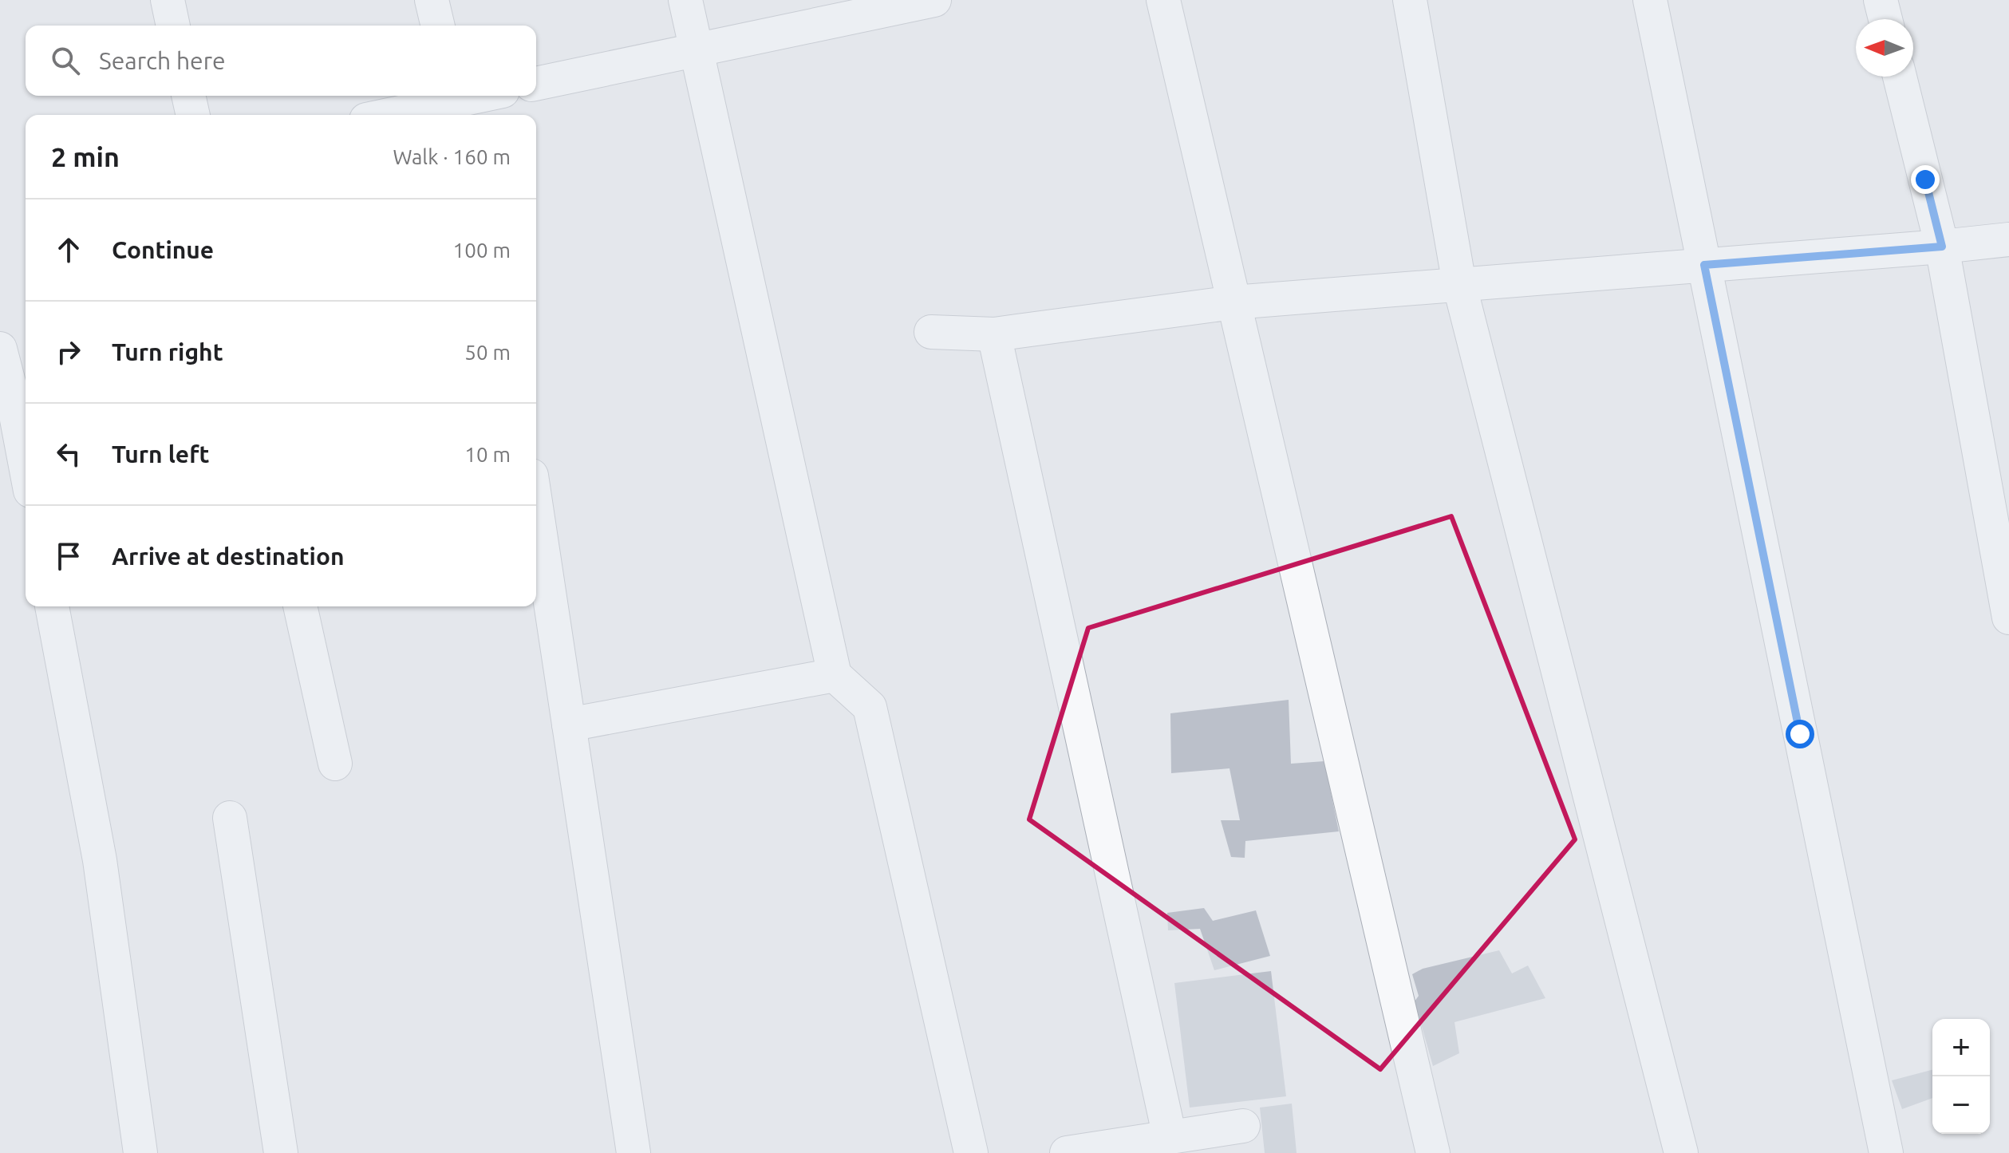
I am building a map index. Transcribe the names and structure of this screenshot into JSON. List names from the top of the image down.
{
  "north": "left",
  "page": {
    "search": "Search here",
    "heading": ["2 min", "Walk · 160 m"],
    "list": [
      ["Continue", "100 m"],
      ["Turn right", "50 m"],
      ["Turn left", "10 m"],
      "Arrive at destination"
    ],
    "map_buttons": ["+", "−"]
  }
}
